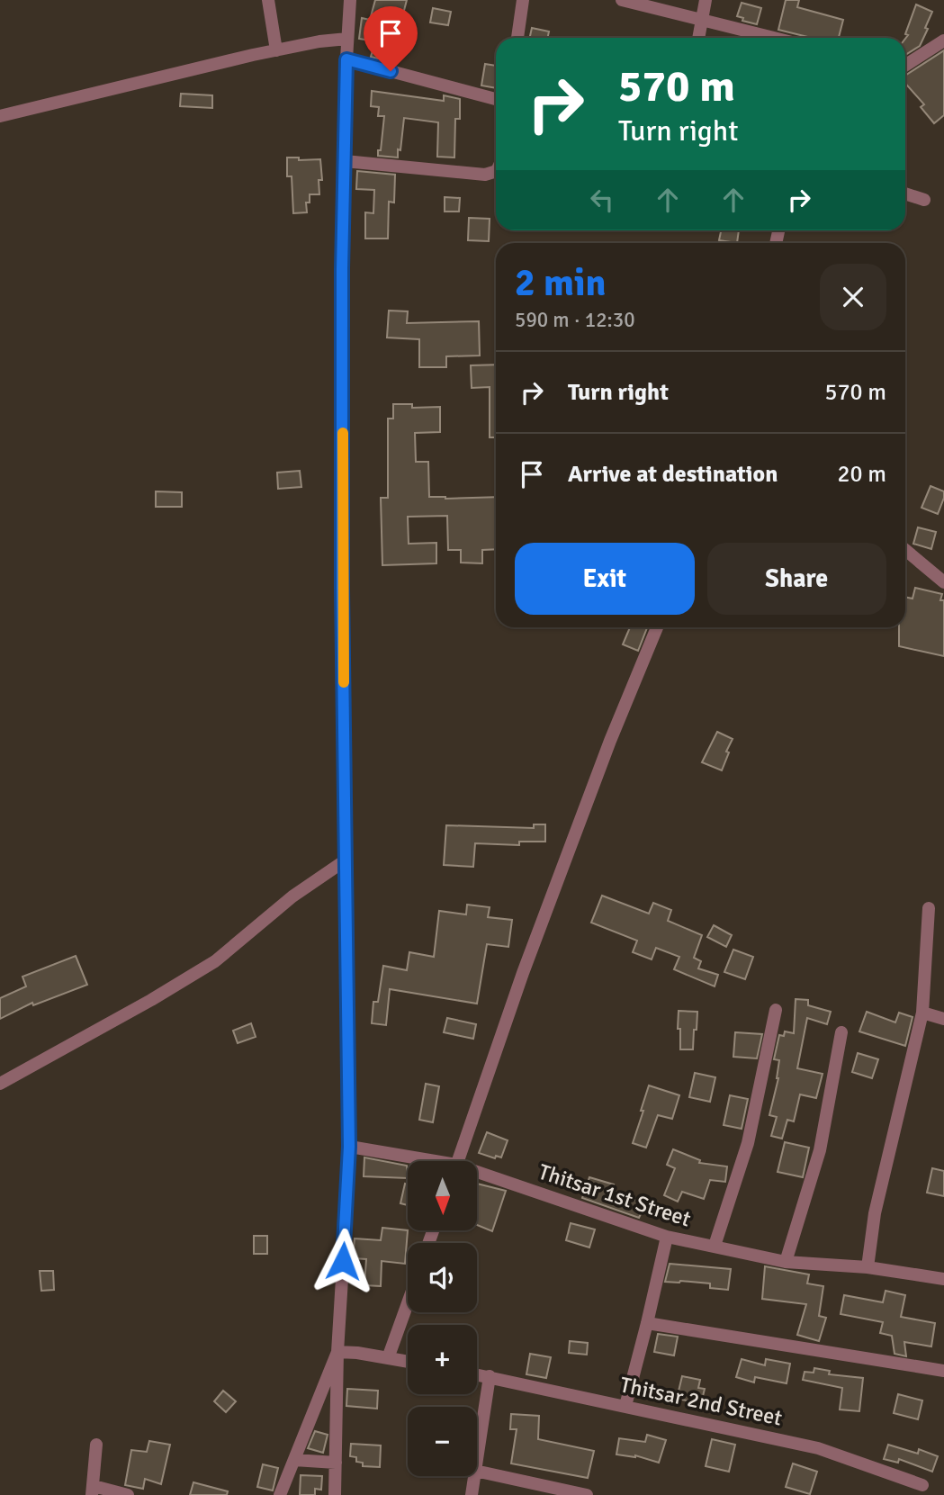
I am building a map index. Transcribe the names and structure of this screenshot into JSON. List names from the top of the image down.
{
  "streets": {
    "street": ["Thitsar 1st Street", "Thitsar 2nd Street"]
  },
  "north": "bottom",
  "page": {
    "turn": ["570 m", "Turn right"],
    "heading": ["2 min", "590 m · 12:30"],
    "list": [
      {
        "name": "Turn right",
        "value": "570 m"
      },
      {
        "name": "Arrive at destination",
        "value": "20 m"
      }
    ],
    "buttons": ["Exit", "Share"],
    "map_buttons": ["+", "−"]
  }
}
